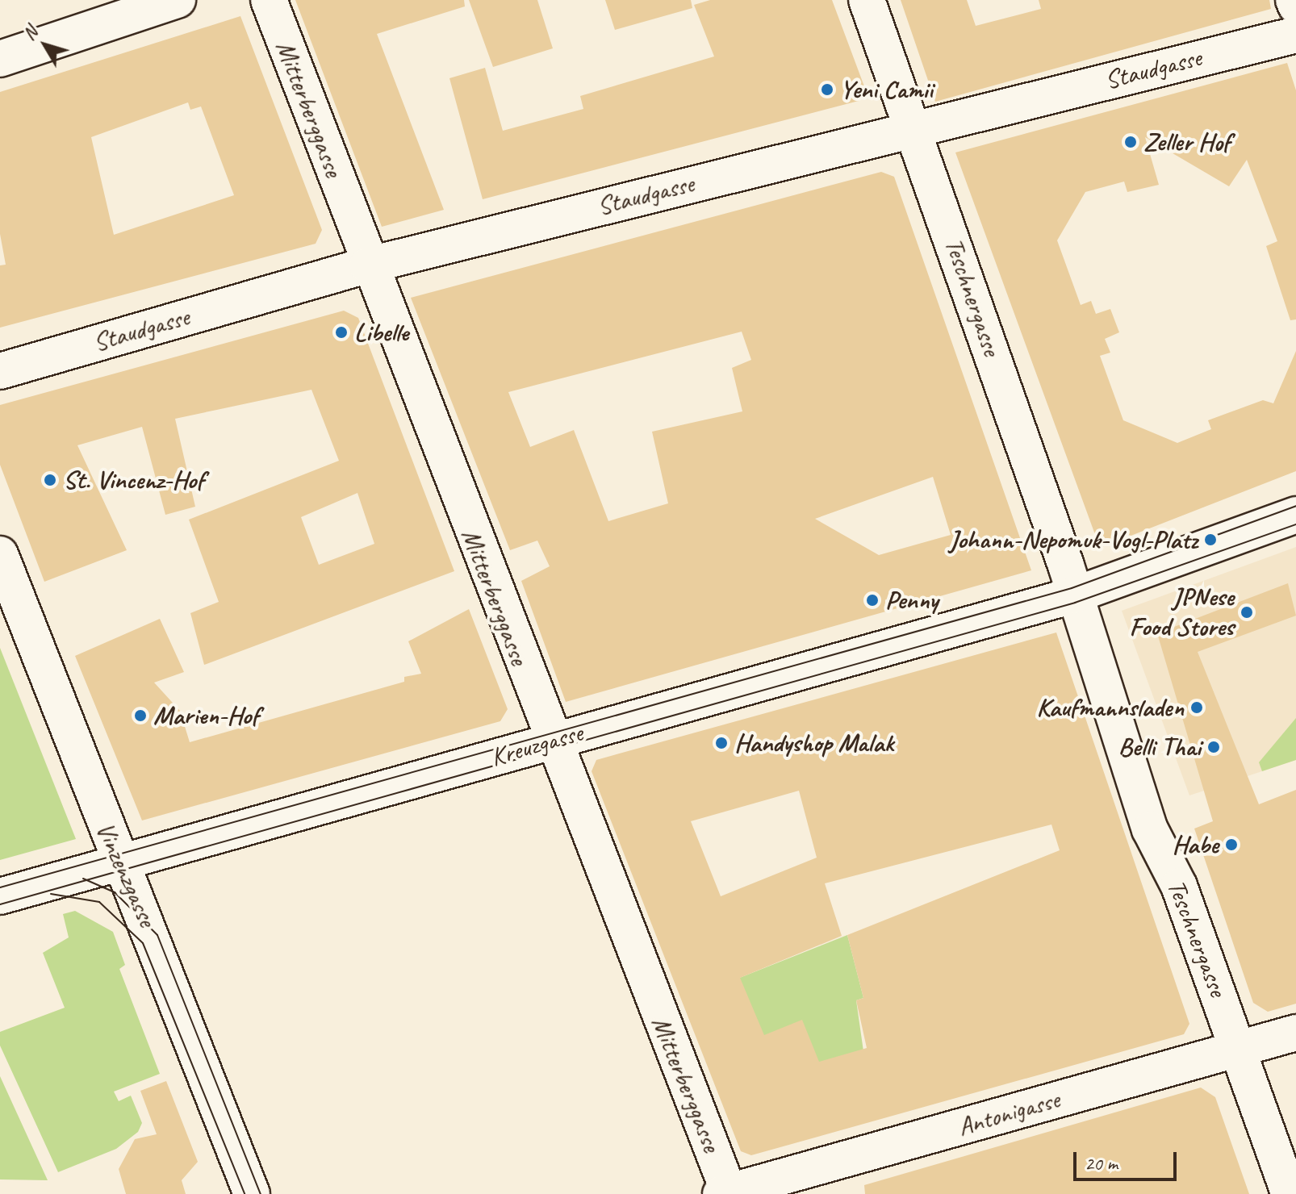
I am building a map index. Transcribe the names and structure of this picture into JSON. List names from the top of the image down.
{
  "streets": {
    "street": [
      "Staudgasse",
      "Mitterberggasse",
      "Teschnergasse",
      "Kreuzgasse",
      "Vinzenzgasse",
      "Antonigasse"
    ]
  },
  "crossings": [
    ["Staudgasse", "Mitterberggasse"],
    ["Staudgasse", "Teschnergasse"],
    ["Mitterberggasse", "Kreuzgasse"],
    ["Mitterberggasse", "Antonigasse"],
    ["Teschnergasse", "Kreuzgasse"],
    ["Teschnergasse", "Antonigasse"],
    ["Kreuzgasse", "Vinzenzgasse"]
  ],
  "places": [
    "Yeni Camii",
    "Zeller Hof",
    "Libelle",
    "St. Vincenz-Hof",
    "Johann-Nepomuk-Vogl-Platz",
    "Penny",
    "JPNese Food Stores",
    "Kaufmannsladen",
    "Marien-Hof",
    "Handyshop Malak",
    "Belli Thai",
    "Habe"
  ],
  "scale_bar": "20 m",
  "north": "top left"
}
